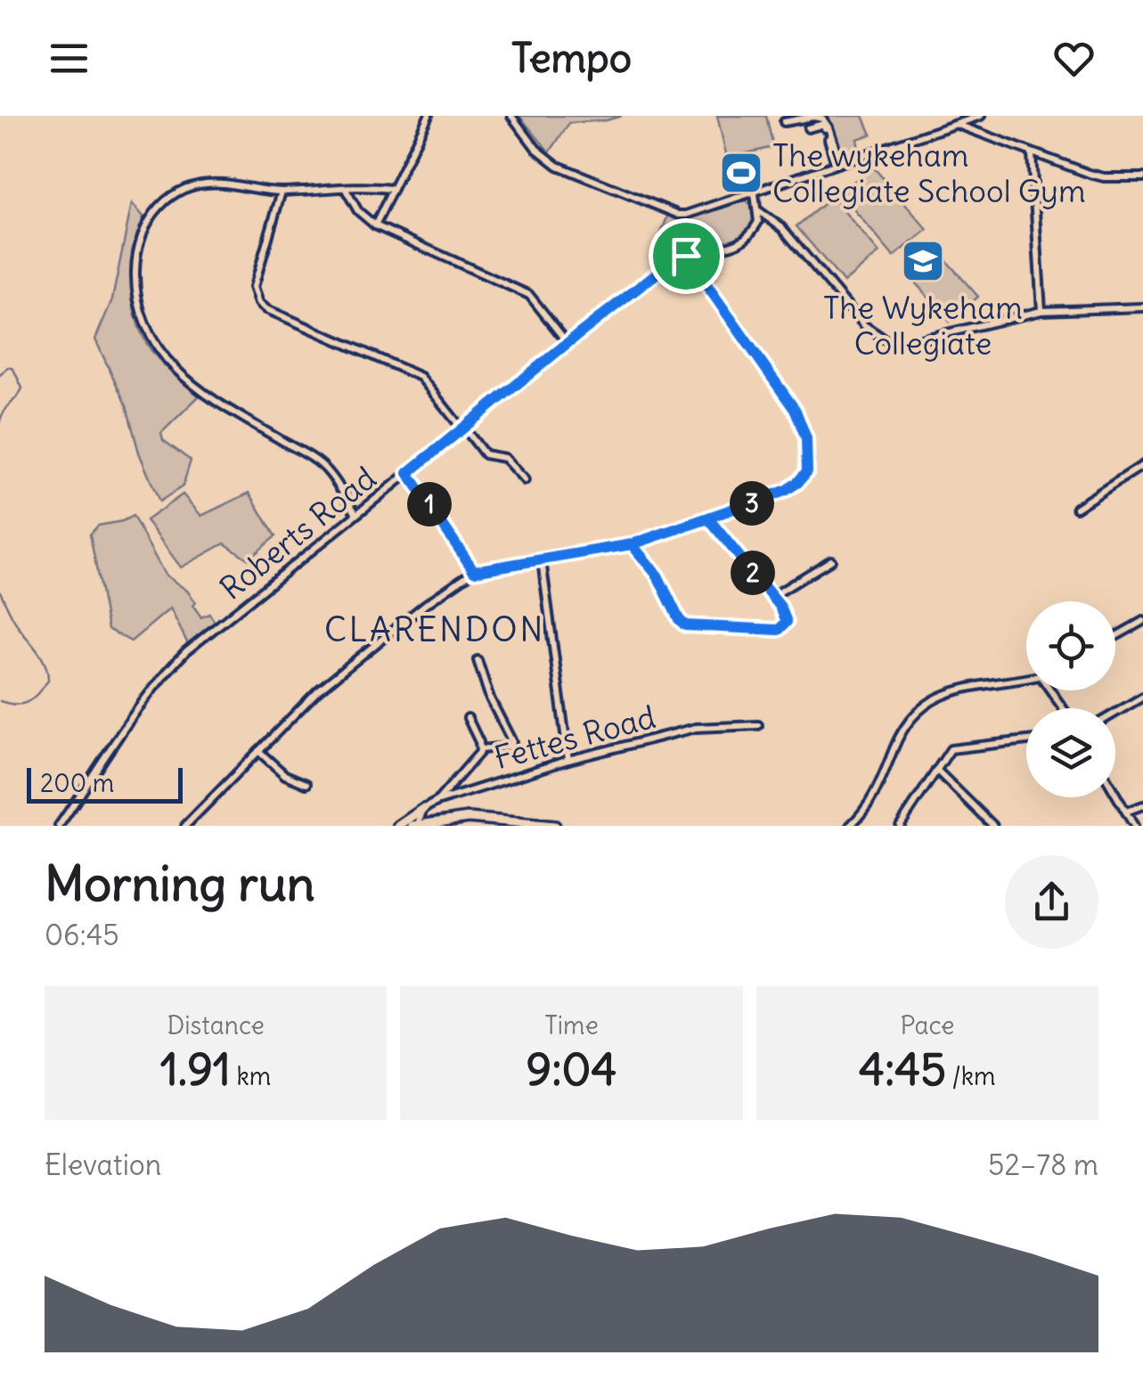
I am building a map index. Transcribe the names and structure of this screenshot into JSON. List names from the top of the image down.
{
  "streets": {
    "street": ["Roberts Road", "Fettes Road"]
  },
  "districts": ["CLARENDON"],
  "places": {
    "sports": ["The wykeham Collegiate School Gym"],
    "school or university": ["The Wykeham Collegiate"]
  },
  "scale_bar": "200 m",
  "page": {
    "header": "Tempo",
    "pins": ["3", "1", "2"],
    "scale": "200 m",
    "heading": ["Morning run", "06:45"],
    "stats": [
      ["Distance", "1.91 km"],
      ["Time", "9:04"],
      ["Pace", "4:45 /km"]
    ],
    "chart": ["Elevation", "52–78 m"]
  }
}
